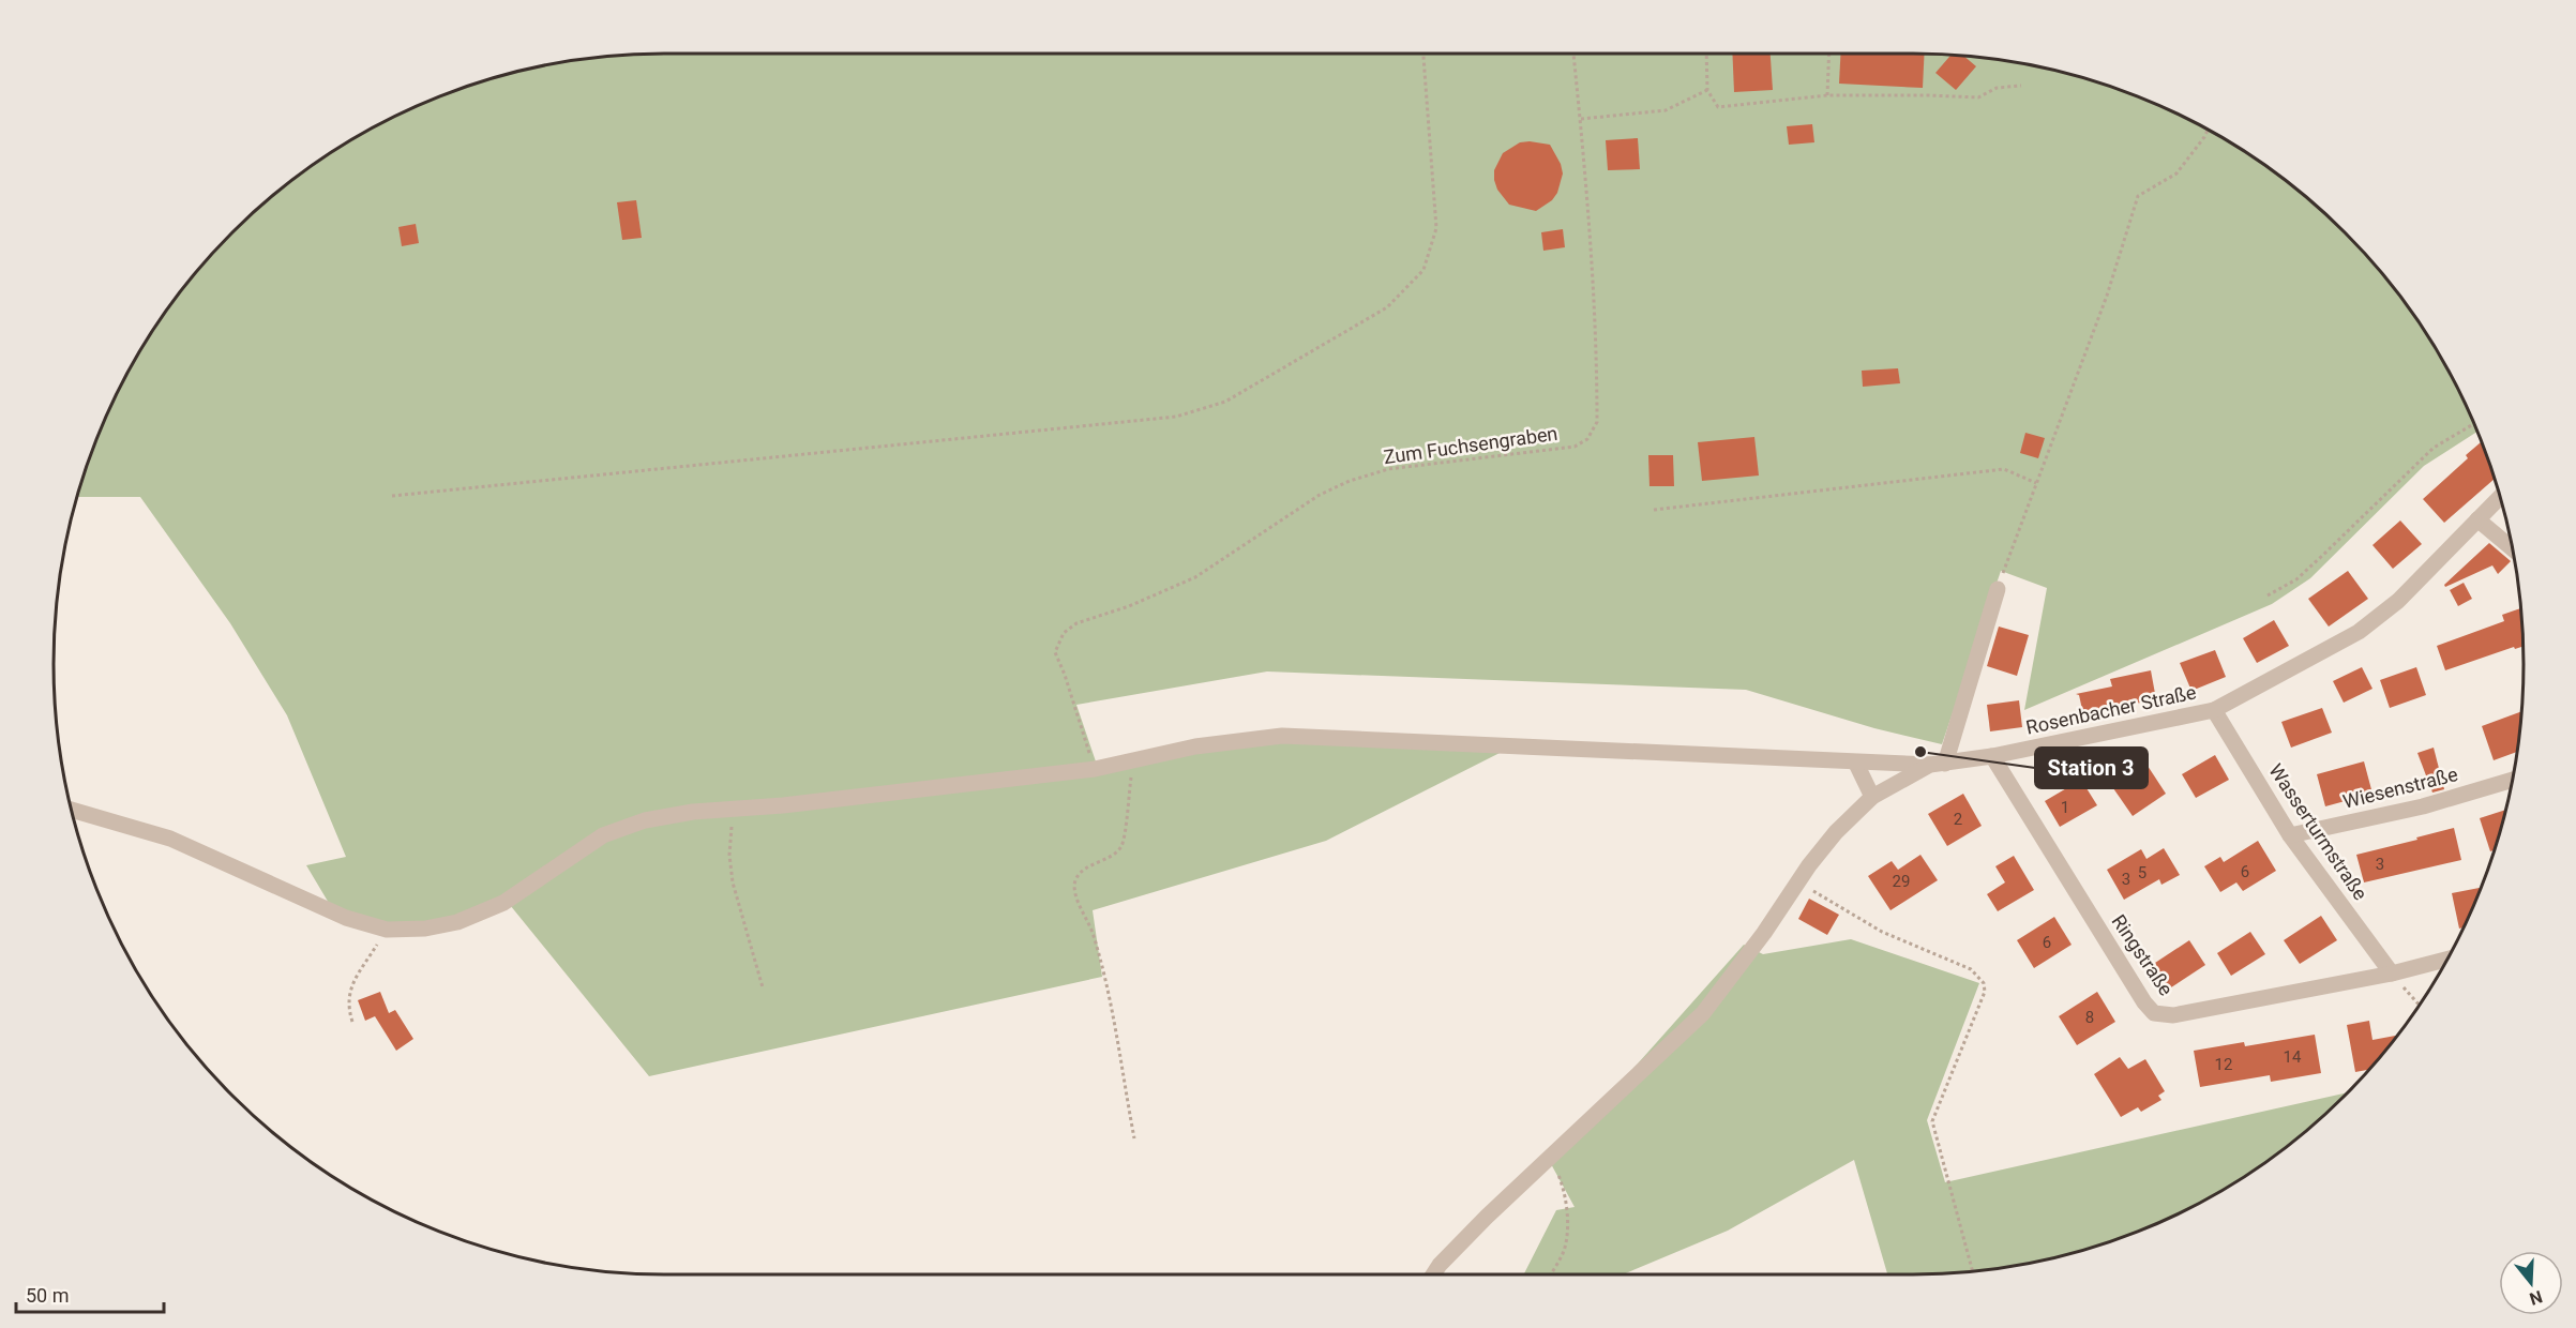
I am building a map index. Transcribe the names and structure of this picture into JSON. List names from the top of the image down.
{
  "streets": {
    "street": [
      "Rosenbacher Straße",
      "Wiesenstraße",
      "Wasserturmstraße",
      "Ringstraße"
    ],
    "path": ["Zum Fuchsengraben"]
  },
  "crossings": [
    ["Rosenbacher Straße", "Wasserturmstraße"],
    ["Rosenbacher Straße", "Ringstraße"],
    ["Wiesenstraße", "Wasserturmstraße"],
    ["Wasserturmstraße", "Ringstraße"]
  ],
  "places": ["Station 3"],
  "house_numbers": [
    "1",
    "2",
    "3",
    "6",
    "5",
    "3",
    "29",
    "6",
    "8",
    "14",
    "12"
  ],
  "scale_bar": "50 m",
  "north": "bottom"
}
